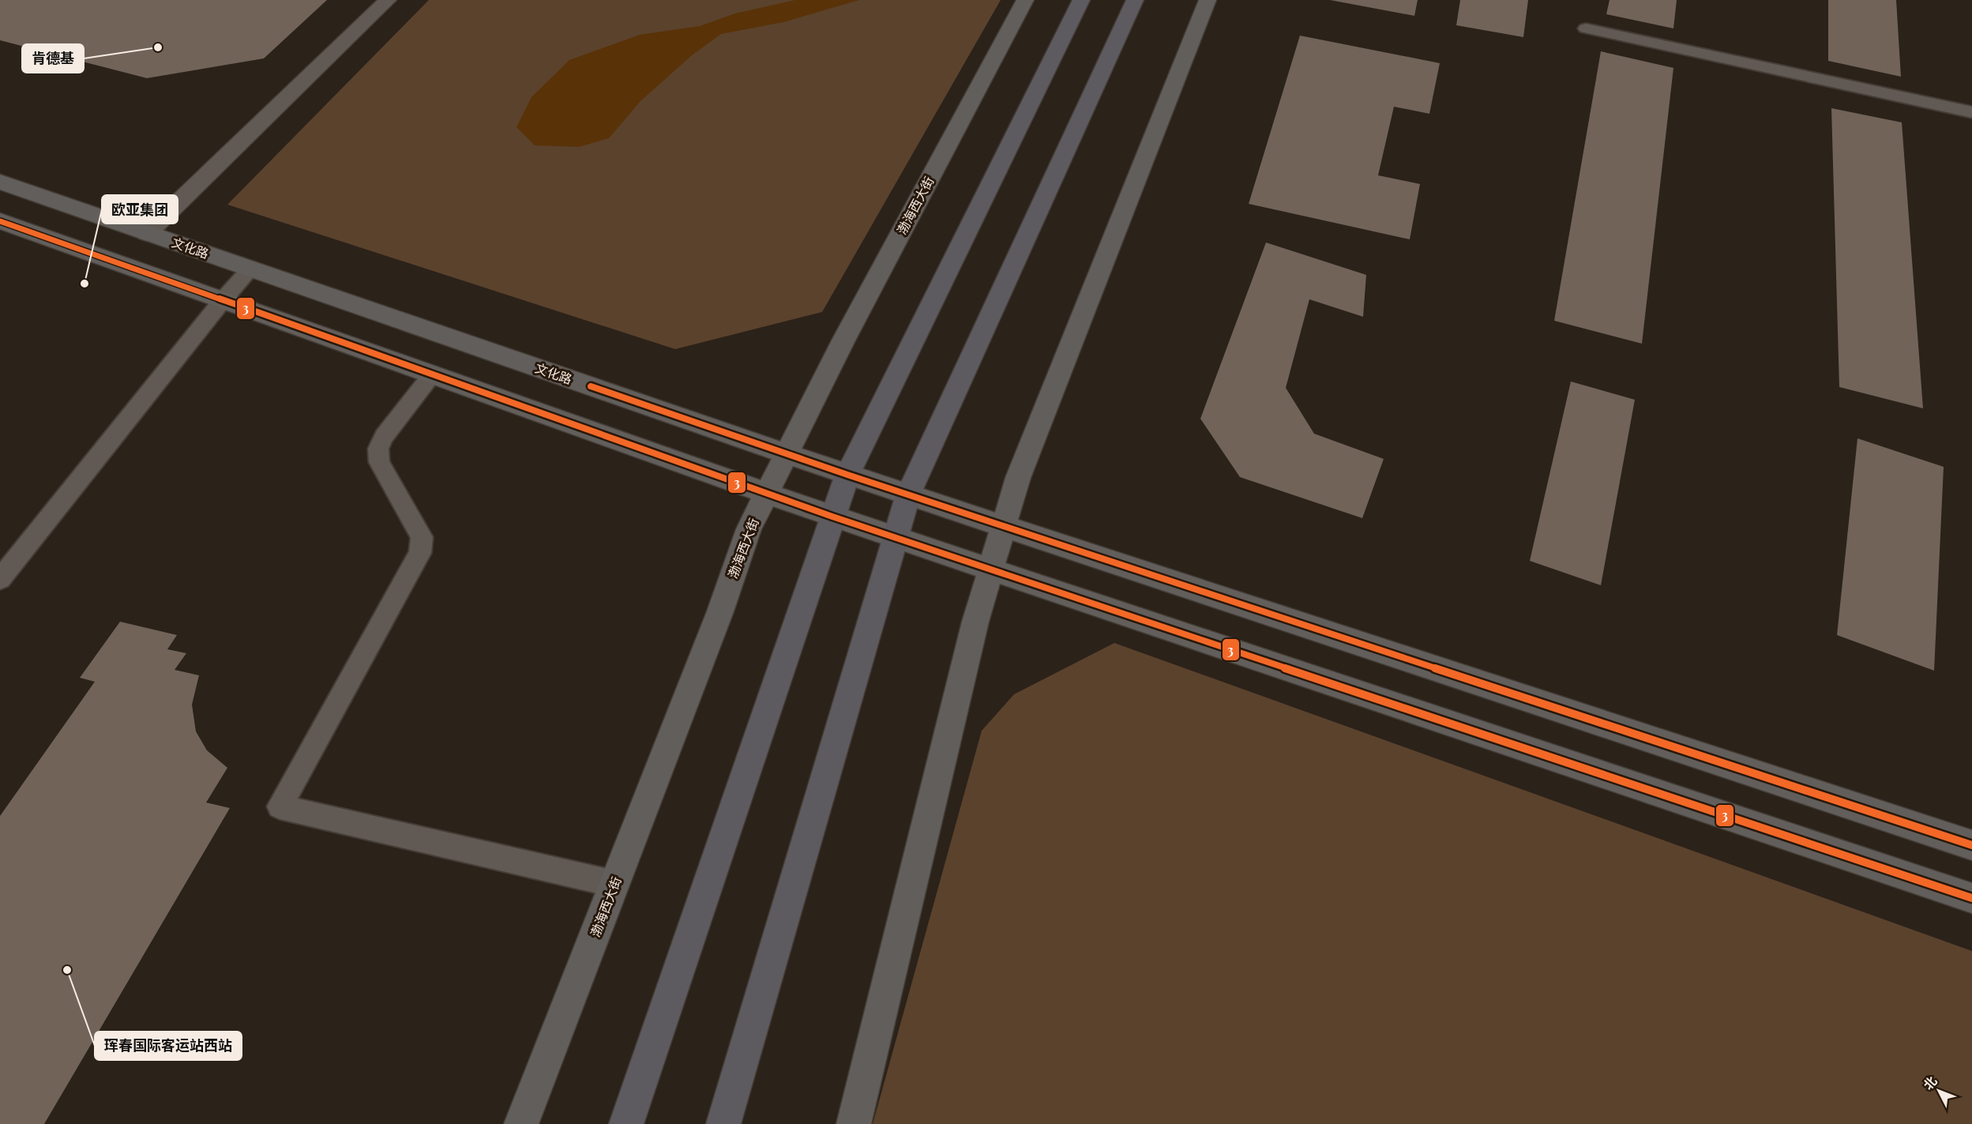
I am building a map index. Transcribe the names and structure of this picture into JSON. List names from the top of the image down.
{
  "streets": {
    "street": ["渤海西大街", "文化路"]
  },
  "crossings": [
    ["渤海西大街", "文化路"]
  ],
  "places": ["肯德基", "欧亚集团", "珲春国际客运站西站"],
  "lines": ["transit line 3"],
  "north": "top left"
}
